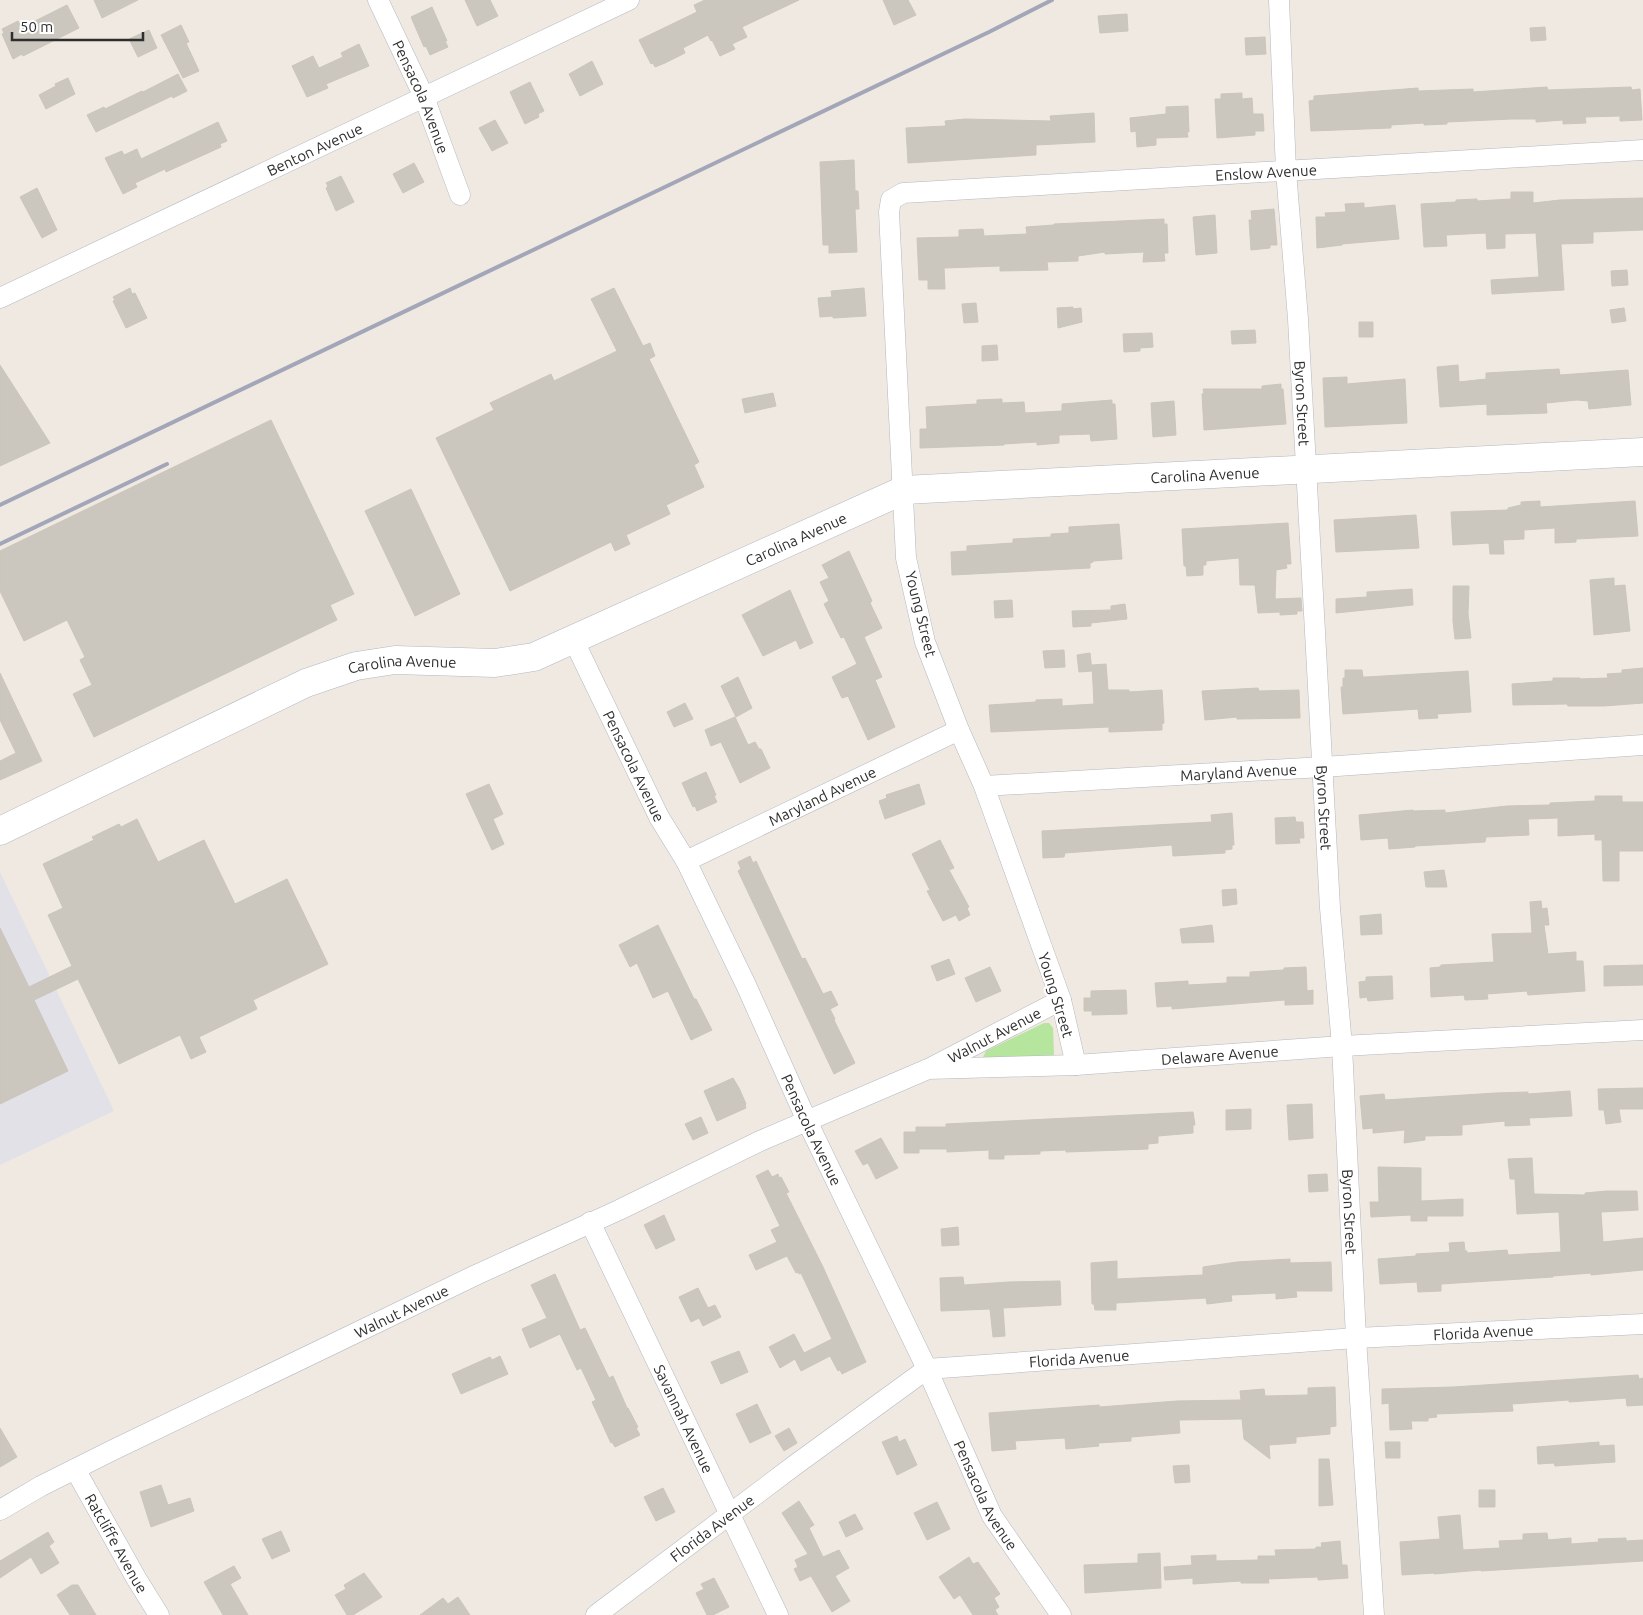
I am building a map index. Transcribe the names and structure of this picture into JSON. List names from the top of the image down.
{
  "streets": {
    "street": [
      "Pensacola Avenue",
      "Benton Avenue",
      "Enslow Avenue",
      "Byron Street",
      "Carolina Avenue",
      "Young Street",
      "Maryland Avenue",
      "Walnut Avenue",
      "Delaware Avenue",
      "Florida Avenue",
      "Savannah Avenue",
      "Ratcliffe Avenue"
    ]
  },
  "crossings": [
    ["Pensacola Avenue", "Benton Avenue"],
    ["Pensacola Avenue", "Carolina Avenue"],
    ["Pensacola Avenue", "Maryland Avenue"],
    ["Pensacola Avenue", "Walnut Avenue"],
    ["Pensacola Avenue", "Delaware Avenue"],
    ["Pensacola Avenue", "Florida Avenue"],
    ["Enslow Avenue", "Byron Street"],
    ["Enslow Avenue", "Young Street"],
    ["Byron Street", "Carolina Avenue"],
    ["Byron Street", "Maryland Avenue"],
    ["Byron Street", "Delaware Avenue"],
    ["Byron Street", "Florida Avenue"],
    ["Carolina Avenue", "Young Street"],
    ["Young Street", "Maryland Avenue"],
    ["Young Street", "Walnut Avenue"],
    ["Young Street", "Delaware Avenue"],
    ["Walnut Avenue", "Delaware Avenue"],
    ["Walnut Avenue", "Savannah Avenue"],
    ["Walnut Avenue", "Ratcliffe Avenue"],
    ["Florida Avenue", "Savannah Avenue"]
  ],
  "scale_bar": "50 m"
}
